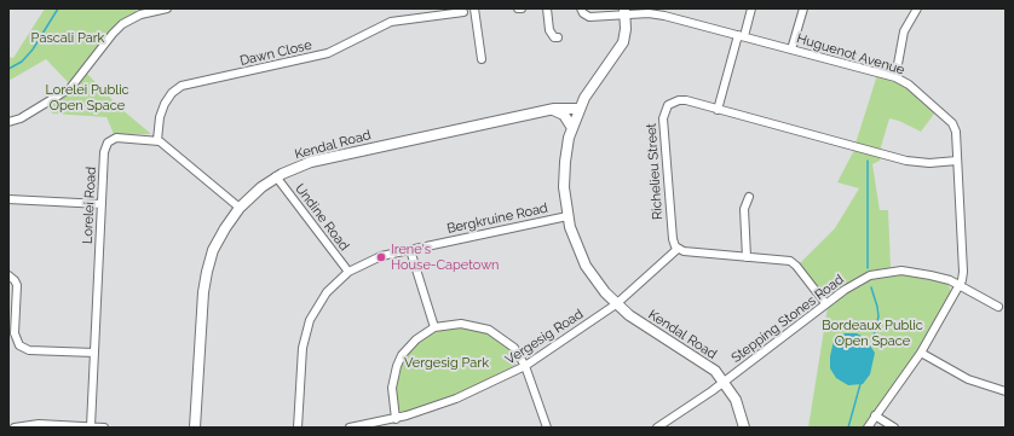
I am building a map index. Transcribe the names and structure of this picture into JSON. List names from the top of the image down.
{
  "streets": {
    "street": [
      "Dawn Close",
      "Huguenot Avenue",
      "Kendal Road",
      "Richelieu Street",
      "Lorelei Road",
      "Undine Road",
      "Bergkruine Road",
      "Stepping Stones Road",
      "Vergesig Road"
    ]
  },
  "crossings": [
    ["Dawn Close", "Lorelei Road"],
    ["Huguenot Avenue", "Kendal Road"],
    ["Huguenot Avenue", "Richelieu Street"],
    ["Huguenot Avenue", "Stepping Stones Road"],
    ["Kendal Road", "Undine Road"],
    ["Kendal Road", "Bergkruine Road"],
    ["Kendal Road", "Stepping Stones Road"],
    ["Kendal Road", "Vergesig Road"],
    ["Richelieu Street", "Vergesig Road"],
    ["Undine Road", "Bergkruine Road"]
  ],
  "parks": [
    "Pascali Park",
    "Lorelei Public Open Space",
    "Bordeaux Public Open Space",
    "Vergesig Park"
  ],
  "places": ["Irene's House-Capetown"]
}
